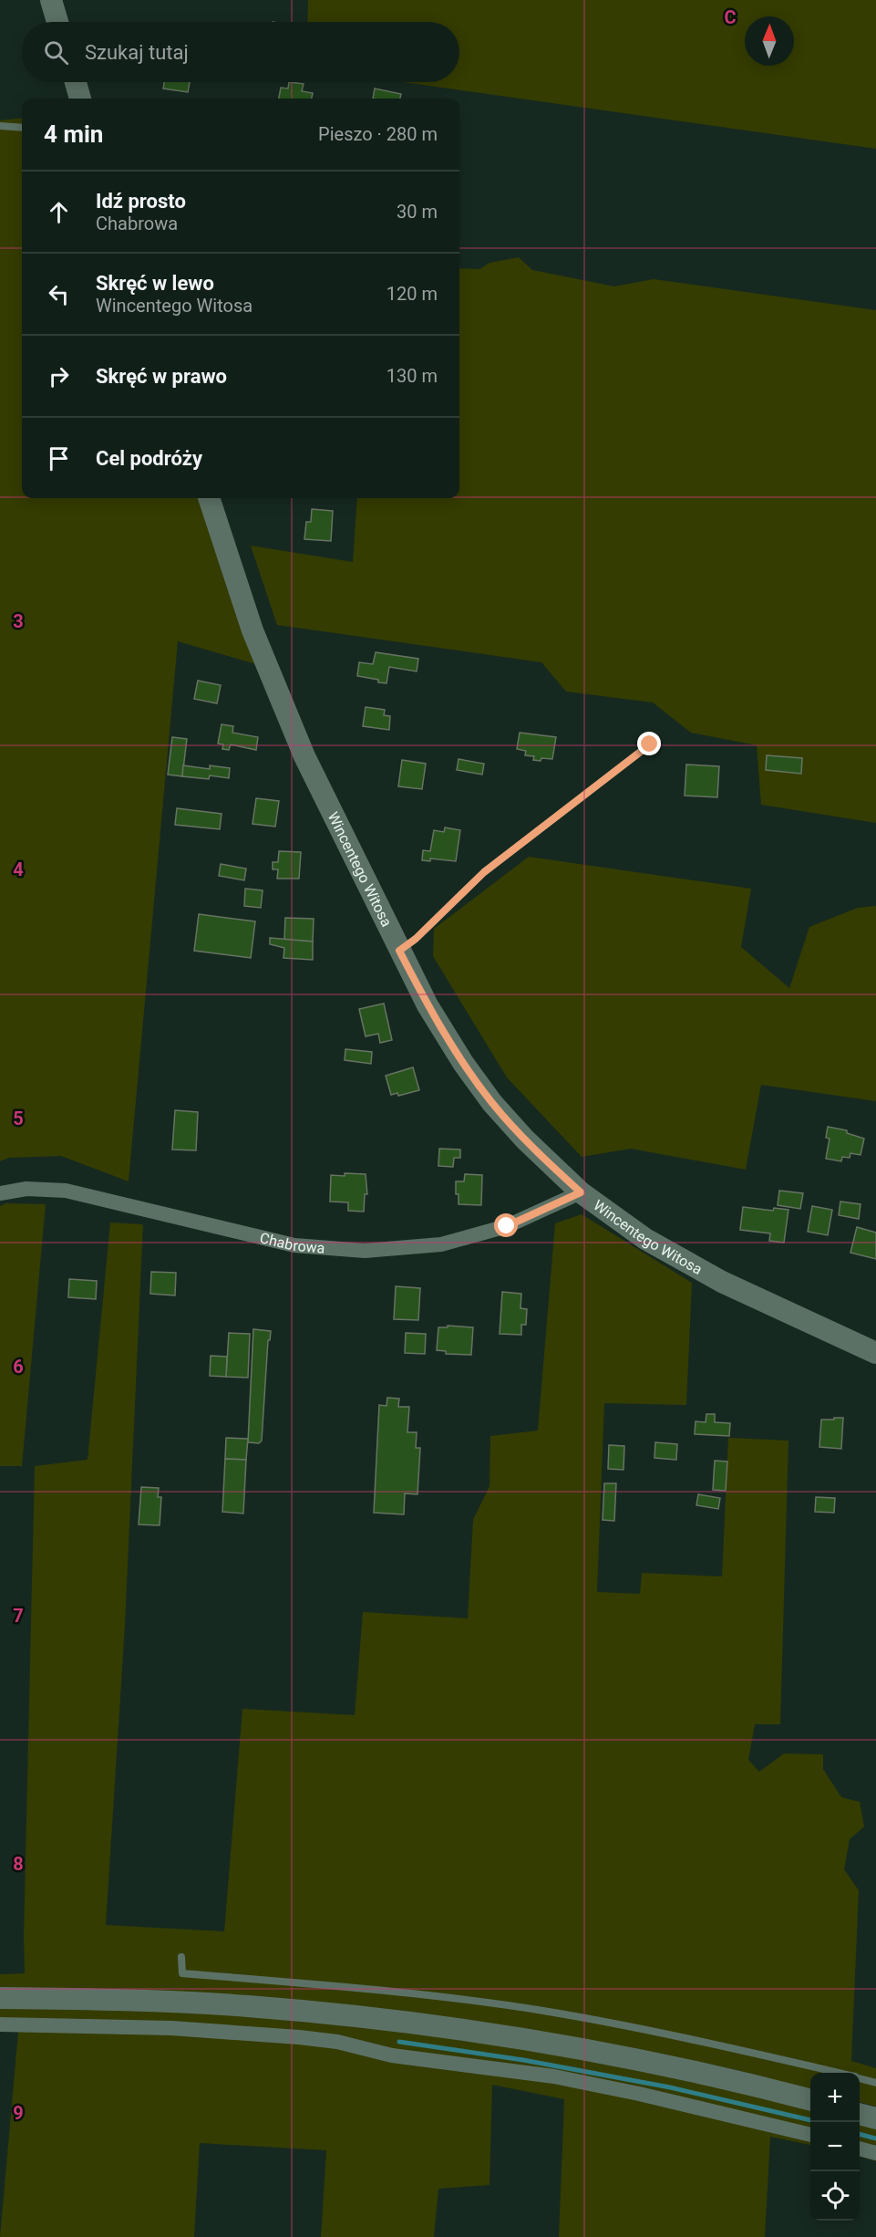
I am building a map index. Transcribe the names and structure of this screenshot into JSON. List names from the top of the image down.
{
  "streets": {
    "main road": ["Wincentego Witosa"],
    "street": ["Chabrowa"]
  },
  "crossings": [
    ["Wincentego Witosa", "Chabrowa"]
  ],
  "north": "top",
  "page": {
    "search": "Szukaj tutaj",
    "heading": ["4 min", "Pieszo · 280 m"],
    "list": [
      ["Idź prosto", "Chabrowa", "30 m"],
      ["Skręć w lewo", "Wincentego Witosa", "120 m"],
      ["Skręć w prawo", "130 m"],
      "Cel podróży"
    ],
    "map_buttons": ["+", "−"]
  },
  "grid": {
    "columns": ["C"],
    "rows": [
      "3",
      "4",
      "5",
      "6",
      "7",
      "8",
      "9"
    ]
  }
}
